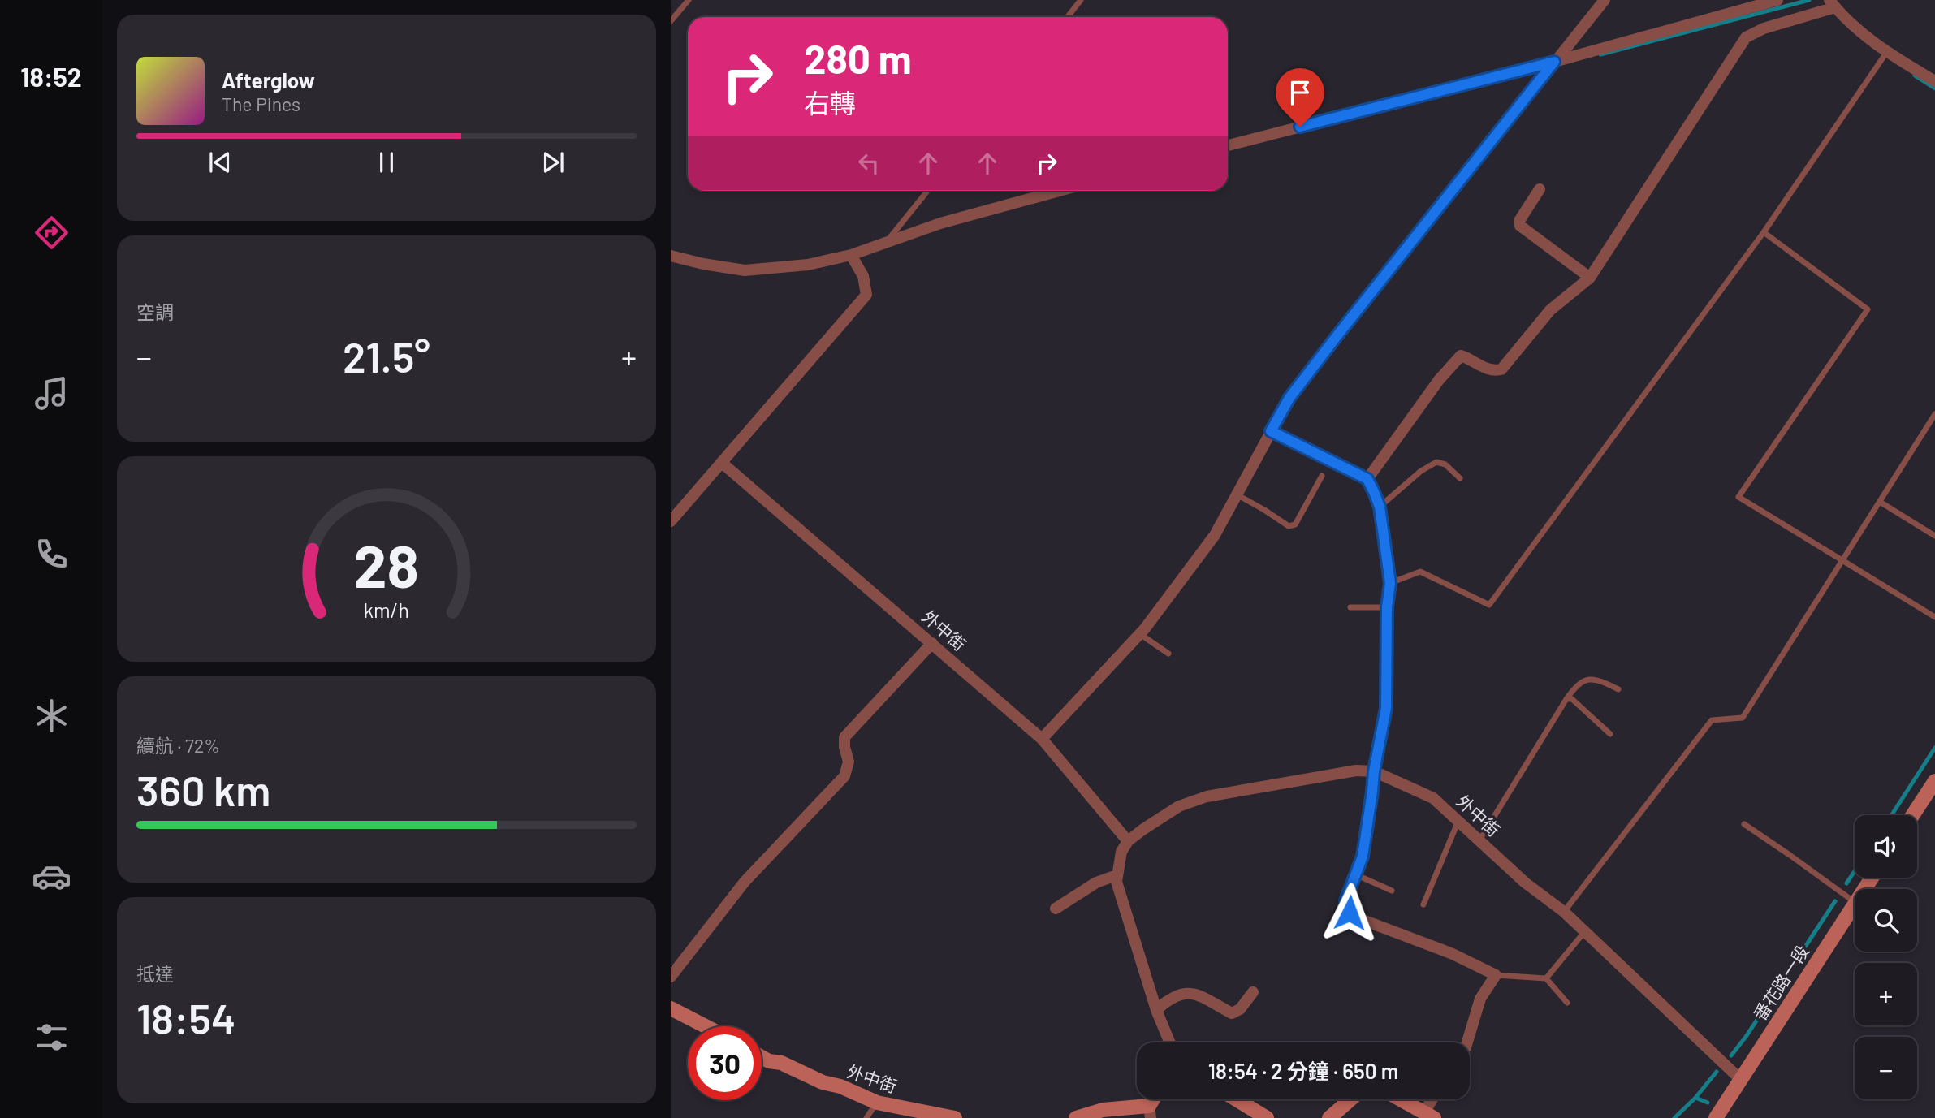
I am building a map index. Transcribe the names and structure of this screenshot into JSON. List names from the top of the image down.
{
  "streets": {
    "street": ["外中街", "番花路一段"]
  },
  "crossings": [
    ["外中街", "番花路一段"]
  ],
  "page": {
    "tabs": "18:52",
    "turn": ["280 m", "右轉"],
    "song": ["Afterglow", "The Pines"],
    "tile": [
      "空調",
      ["續航 · 72%", "360 km"],
      ["抵達", "18:54"]
    ],
    "heat": ["−", "21.5°", "+"],
    "map_buttons": ["+", "−"],
    "limit": "30",
    "trip": "18:54 · 2 分鐘 · 650 m",
    "gauge": ["28", "km/h"]
  }
}
